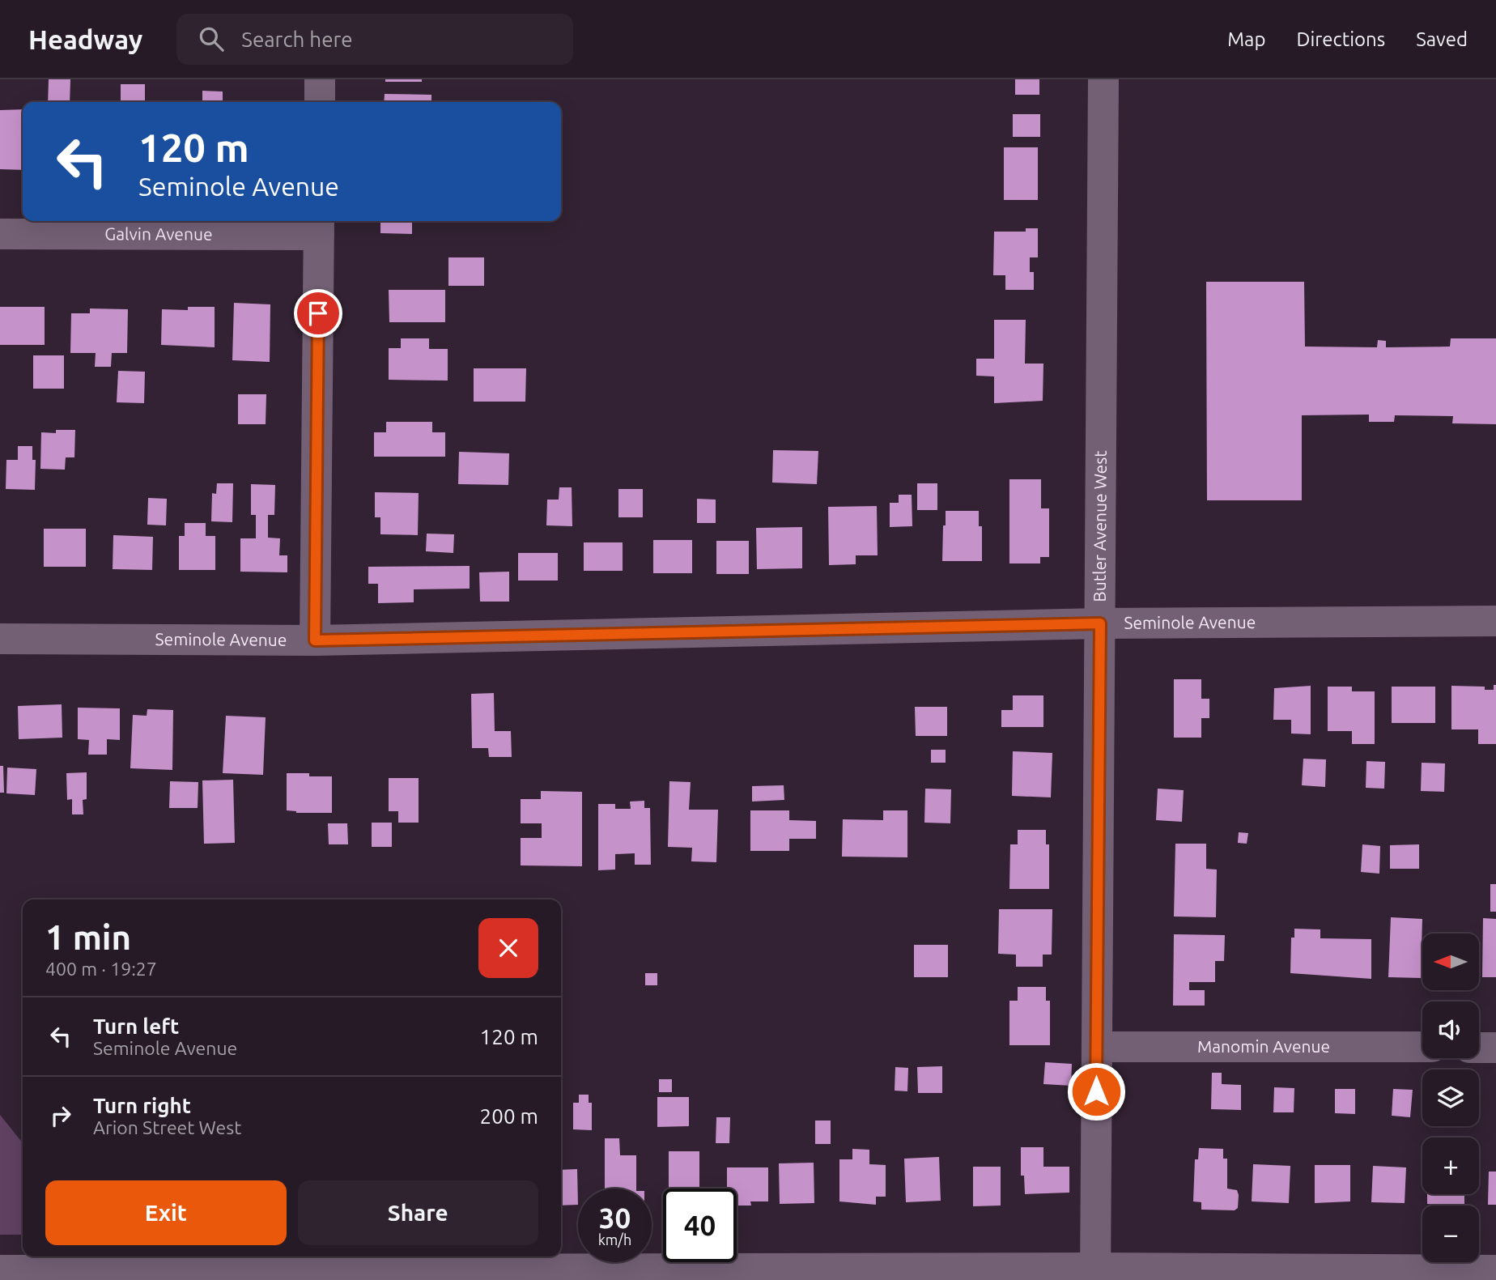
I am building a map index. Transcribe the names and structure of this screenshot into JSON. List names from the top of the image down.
{
  "streets": {
    "street": [
      "Galvin Avenue",
      "Butler Avenue West",
      "Seminole Avenue",
      "Manomin Avenue"
    ]
  },
  "crossings": [
    ["Butler Avenue West", "Seminole Avenue"],
    ["Butler Avenue West", "Manomin Avenue"]
  ],
  "north": "left",
  "page": {
    "header": "Headway",
    "search": "Search here",
    "nav": ["Map", "Directions", "Saved"],
    "turn": ["120 m", "Seminole Avenue"],
    "heading": ["1 min", "400 m · 19:27"],
    "map_buttons": ["+", "−"],
    "list": [
      {
        "name": "Turn left",
        "note": "Seminole Avenue",
        "value": "120 m"
      },
      {
        "name": "Turn right",
        "note": "Arion Street West",
        "value": "200 m"
      }
    ],
    "buttons": ["Exit", "Share"],
    "speed": "30 km/h",
    "limit": "40"
  }
}
